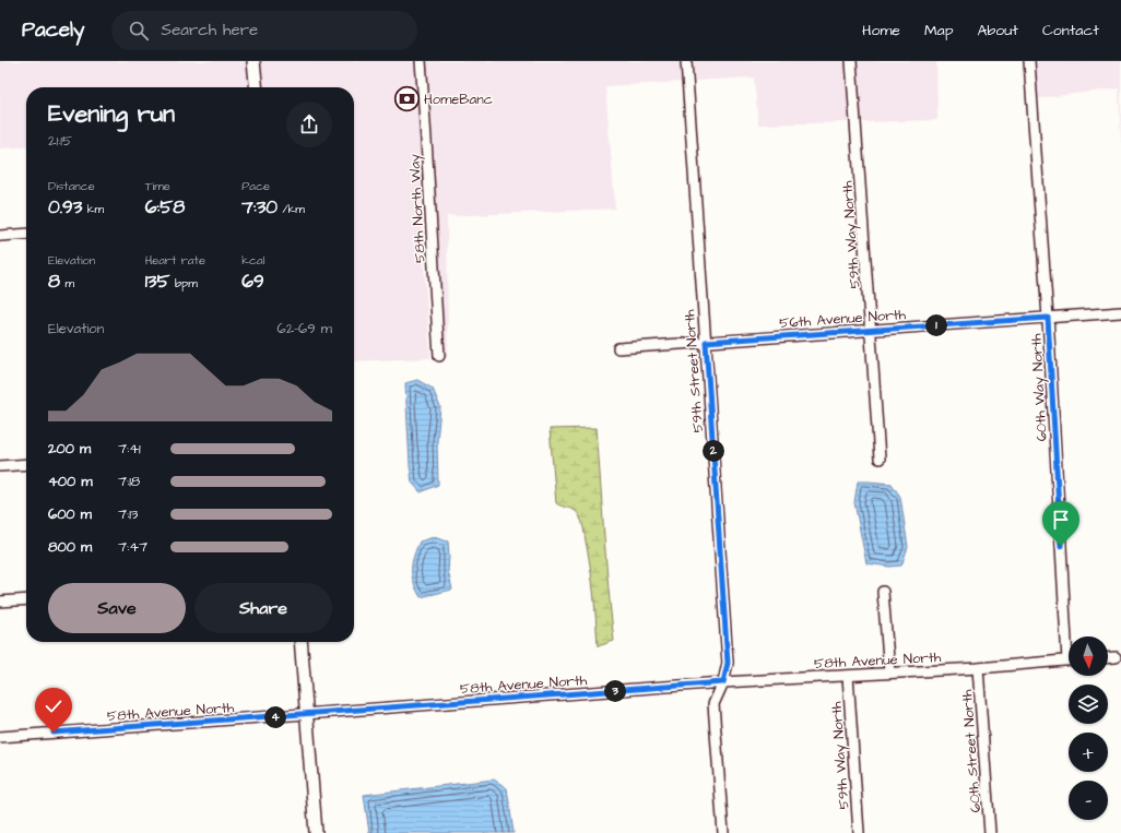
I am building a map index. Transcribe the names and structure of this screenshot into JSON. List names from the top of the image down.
{
  "streets": {
    "street": [
      "58th North Way",
      "59th Way North",
      "56th Avenue North",
      "59th Street North",
      "60th Way North",
      "58th Avenue North",
      "60th Street North"
    ]
  },
  "crossings": [
    ["59th Way North", "56th Avenue North"],
    ["59th Way North", "58th Avenue North"],
    ["56th Avenue North", "59th Street North"],
    ["56th Avenue North", "60th Way North"],
    ["59th Street North", "58th Avenue North"],
    ["58th Avenue North", "60th Street North"]
  ],
  "places": {
    "bank": ["HomeBanc"]
  },
  "north": "bottom",
  "page": {
    "header": "Pacely",
    "search": "Search here",
    "nav": [
      "Home",
      "Map",
      "About",
      "Contact"
    ],
    "heading": ["Evening run", "21:15"],
    "stats": [
      ["Distance", "0.93 km"],
      ["Time", "6:58"],
      ["Pace", "7:30 /km"],
      ["Elevation", "8 m"],
      ["Heart rate", "135 bpm"],
      ["kcal", "69"]
    ],
    "chart": ["Elevation", "62–69 m"],
    "pins": [
      "1",
      "2",
      "3",
      "4"
    ],
    "list": [
      {
        "name": "200 m",
        "note": "7:41"
      },
      {
        "name": "400 m",
        "note": "7:18"
      },
      {
        "name": "600 m",
        "note": "7:13"
      },
      {
        "name": "800 m",
        "note": "7:47"
      }
    ],
    "buttons": ["Save", "Share"],
    "map_buttons": ["+", "−"]
  }
}
